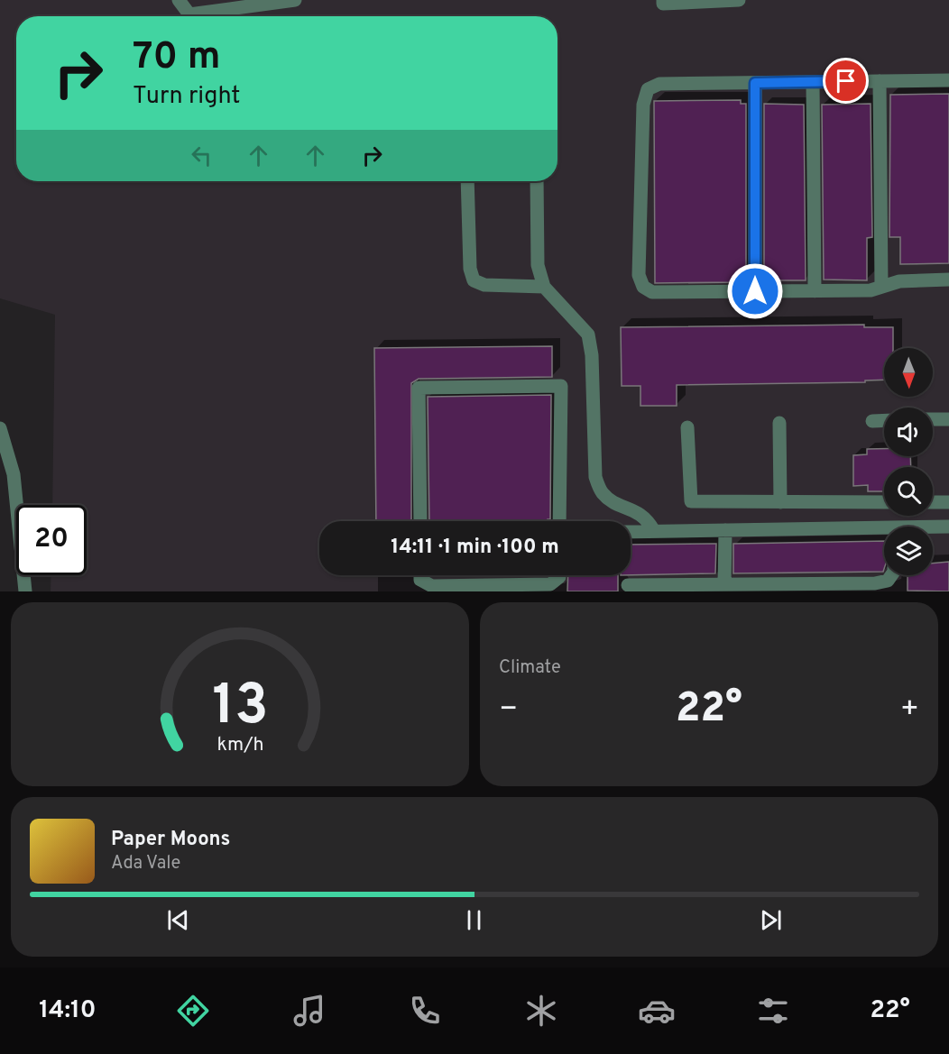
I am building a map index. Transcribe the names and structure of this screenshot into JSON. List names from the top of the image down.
{
  "north": "bottom",
  "page": {
    "turn": ["70 m", "Turn right"],
    "limit": "20",
    "trip": "14:11 · 1 min · 100 m",
    "tile": "Climate",
    "heat": ["−", "22°", "+"],
    "song": ["Paper Moons", "Ada Vale"],
    "tabs": ["14:10", "22°"],
    "gauge": ["13", "km/h"]
  }
}
